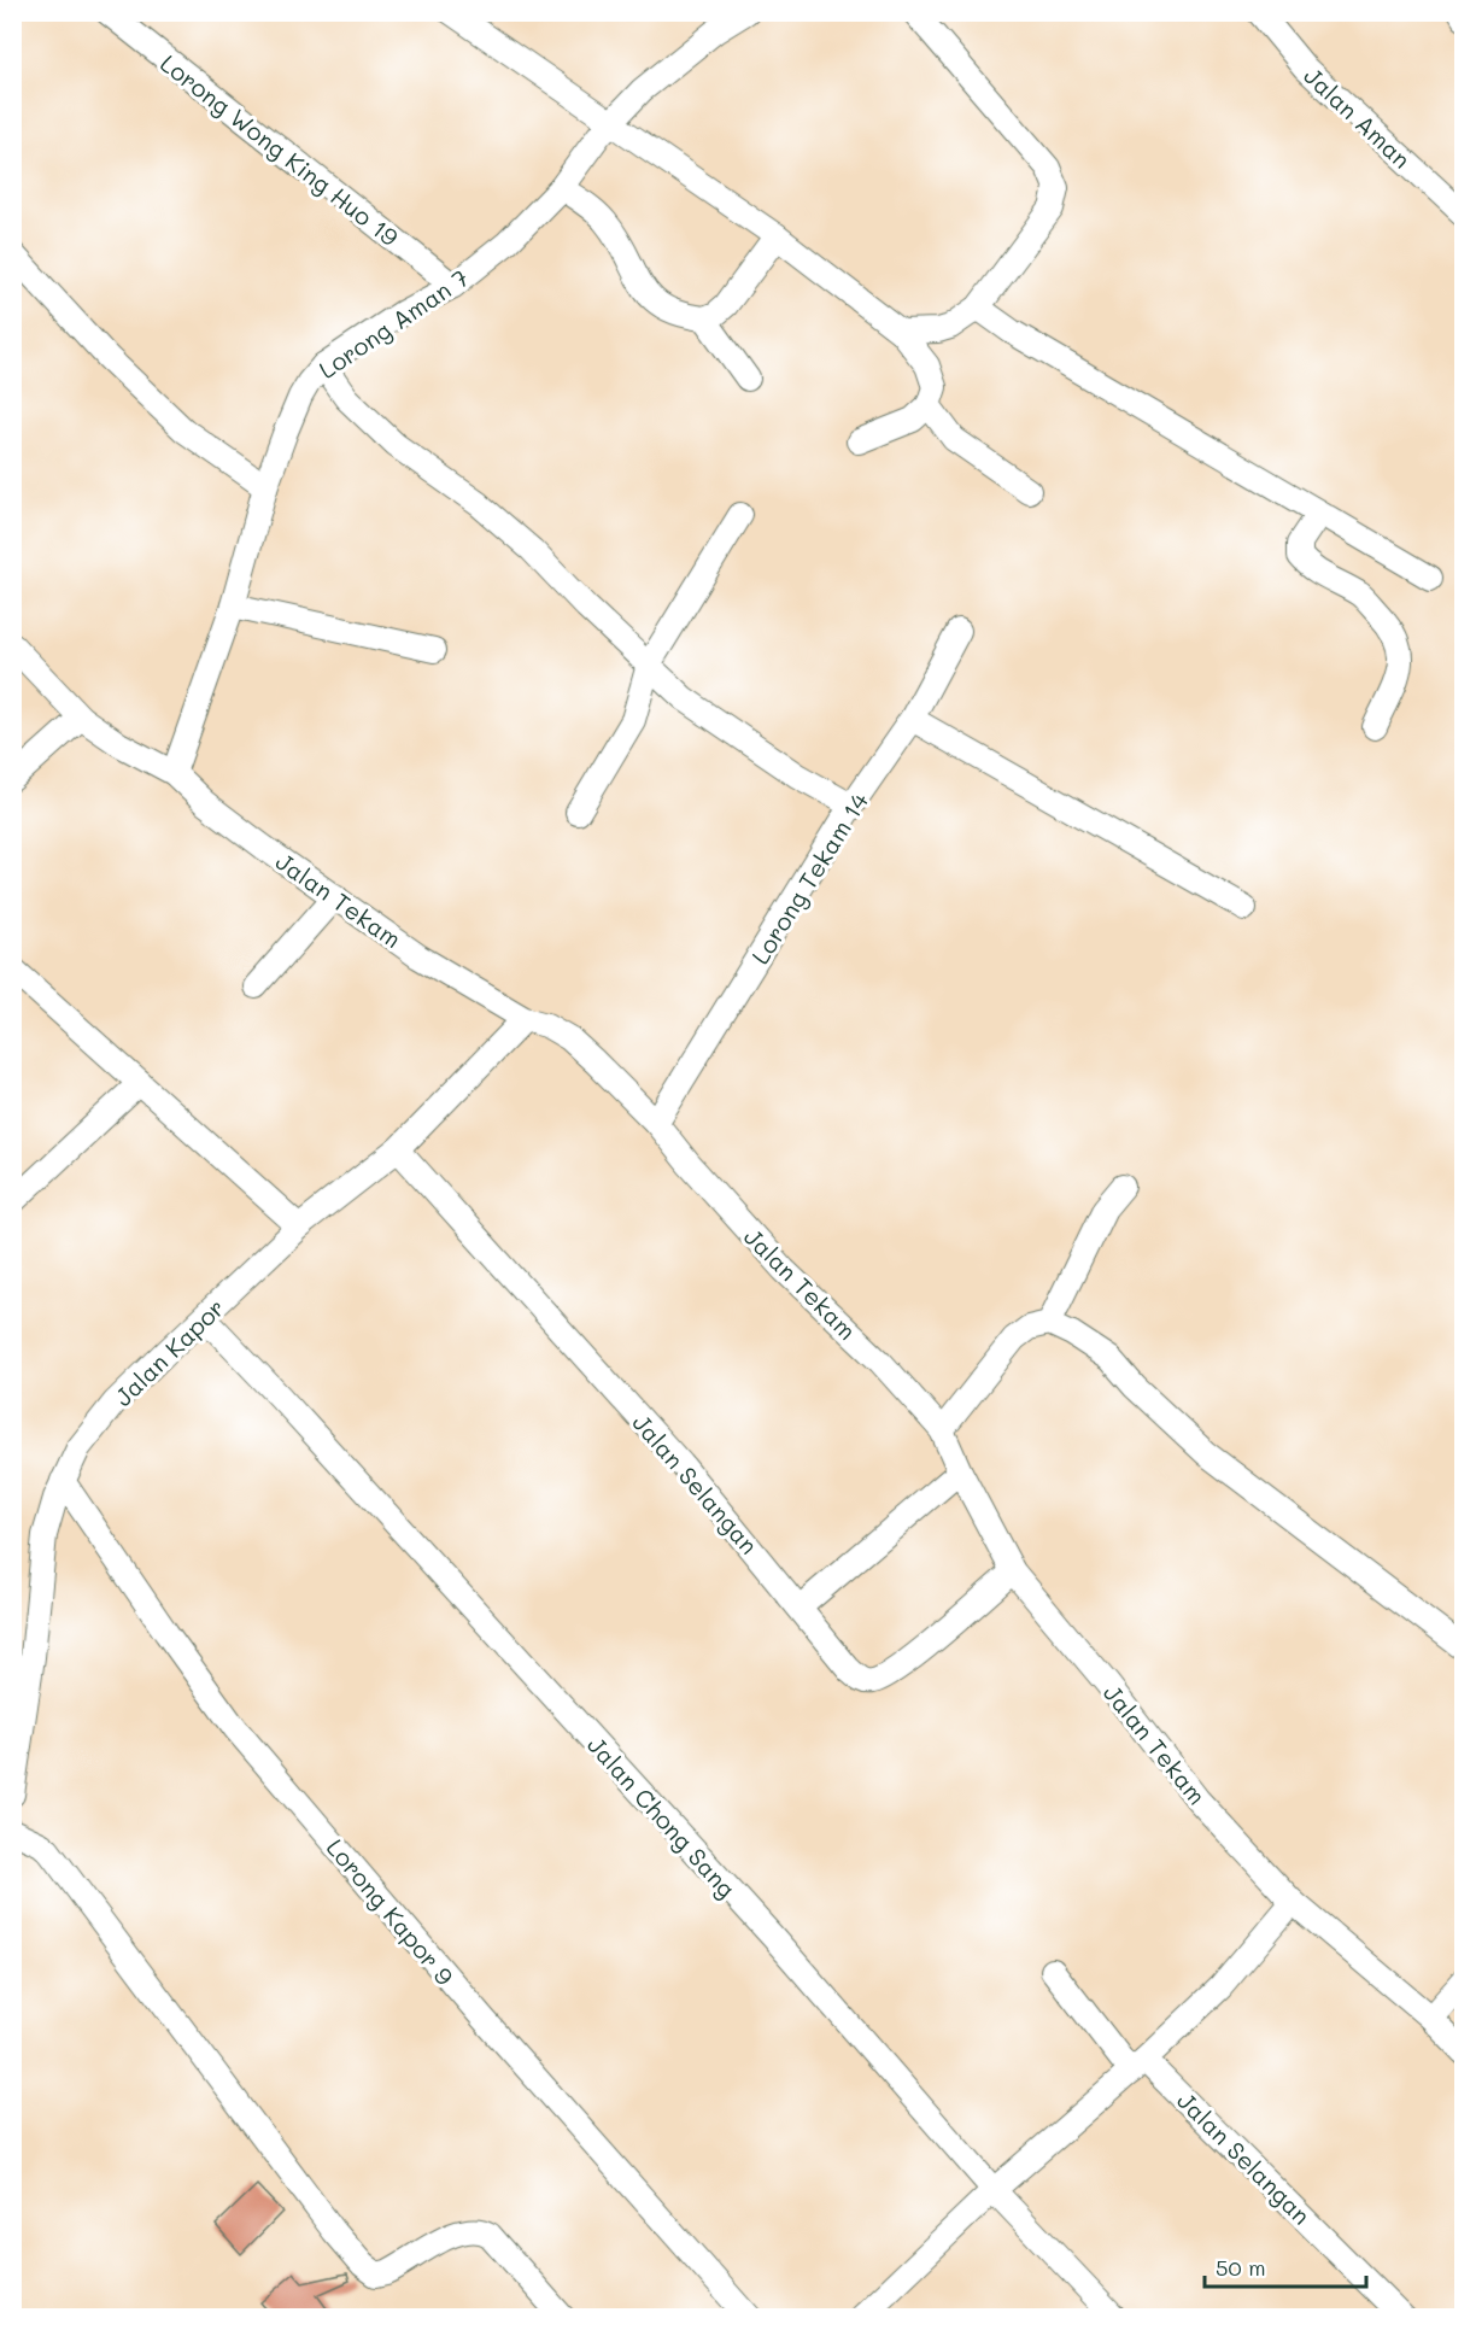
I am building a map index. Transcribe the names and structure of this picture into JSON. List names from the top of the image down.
{
  "streets": {
    "street": [
      "Jalan Aman",
      "Lorong Wong King Huo 19",
      "Lorong Aman 7",
      "Lorong Tekam 14",
      "Jalan Tekam",
      "Jalan Kapor",
      "Jalan Selangan",
      "Jalan Chong Sang",
      "Lorong Kapor 9"
    ]
  },
  "crossings": [
    ["Lorong Wong King Huo 19", "Lorong Aman 7"],
    ["Lorong Aman 7", "Jalan Tekam"],
    ["Lorong Tekam 14", "Jalan Tekam"],
    ["Jalan Tekam", "Jalan Kapor"],
    ["Jalan Tekam", "Jalan Selangan"],
    ["Jalan Kapor", "Jalan Selangan"],
    ["Jalan Kapor", "Jalan Chong Sang"],
    ["Jalan Kapor", "Lorong Kapor 9"]
  ],
  "scale_bar": "50 m"
}
